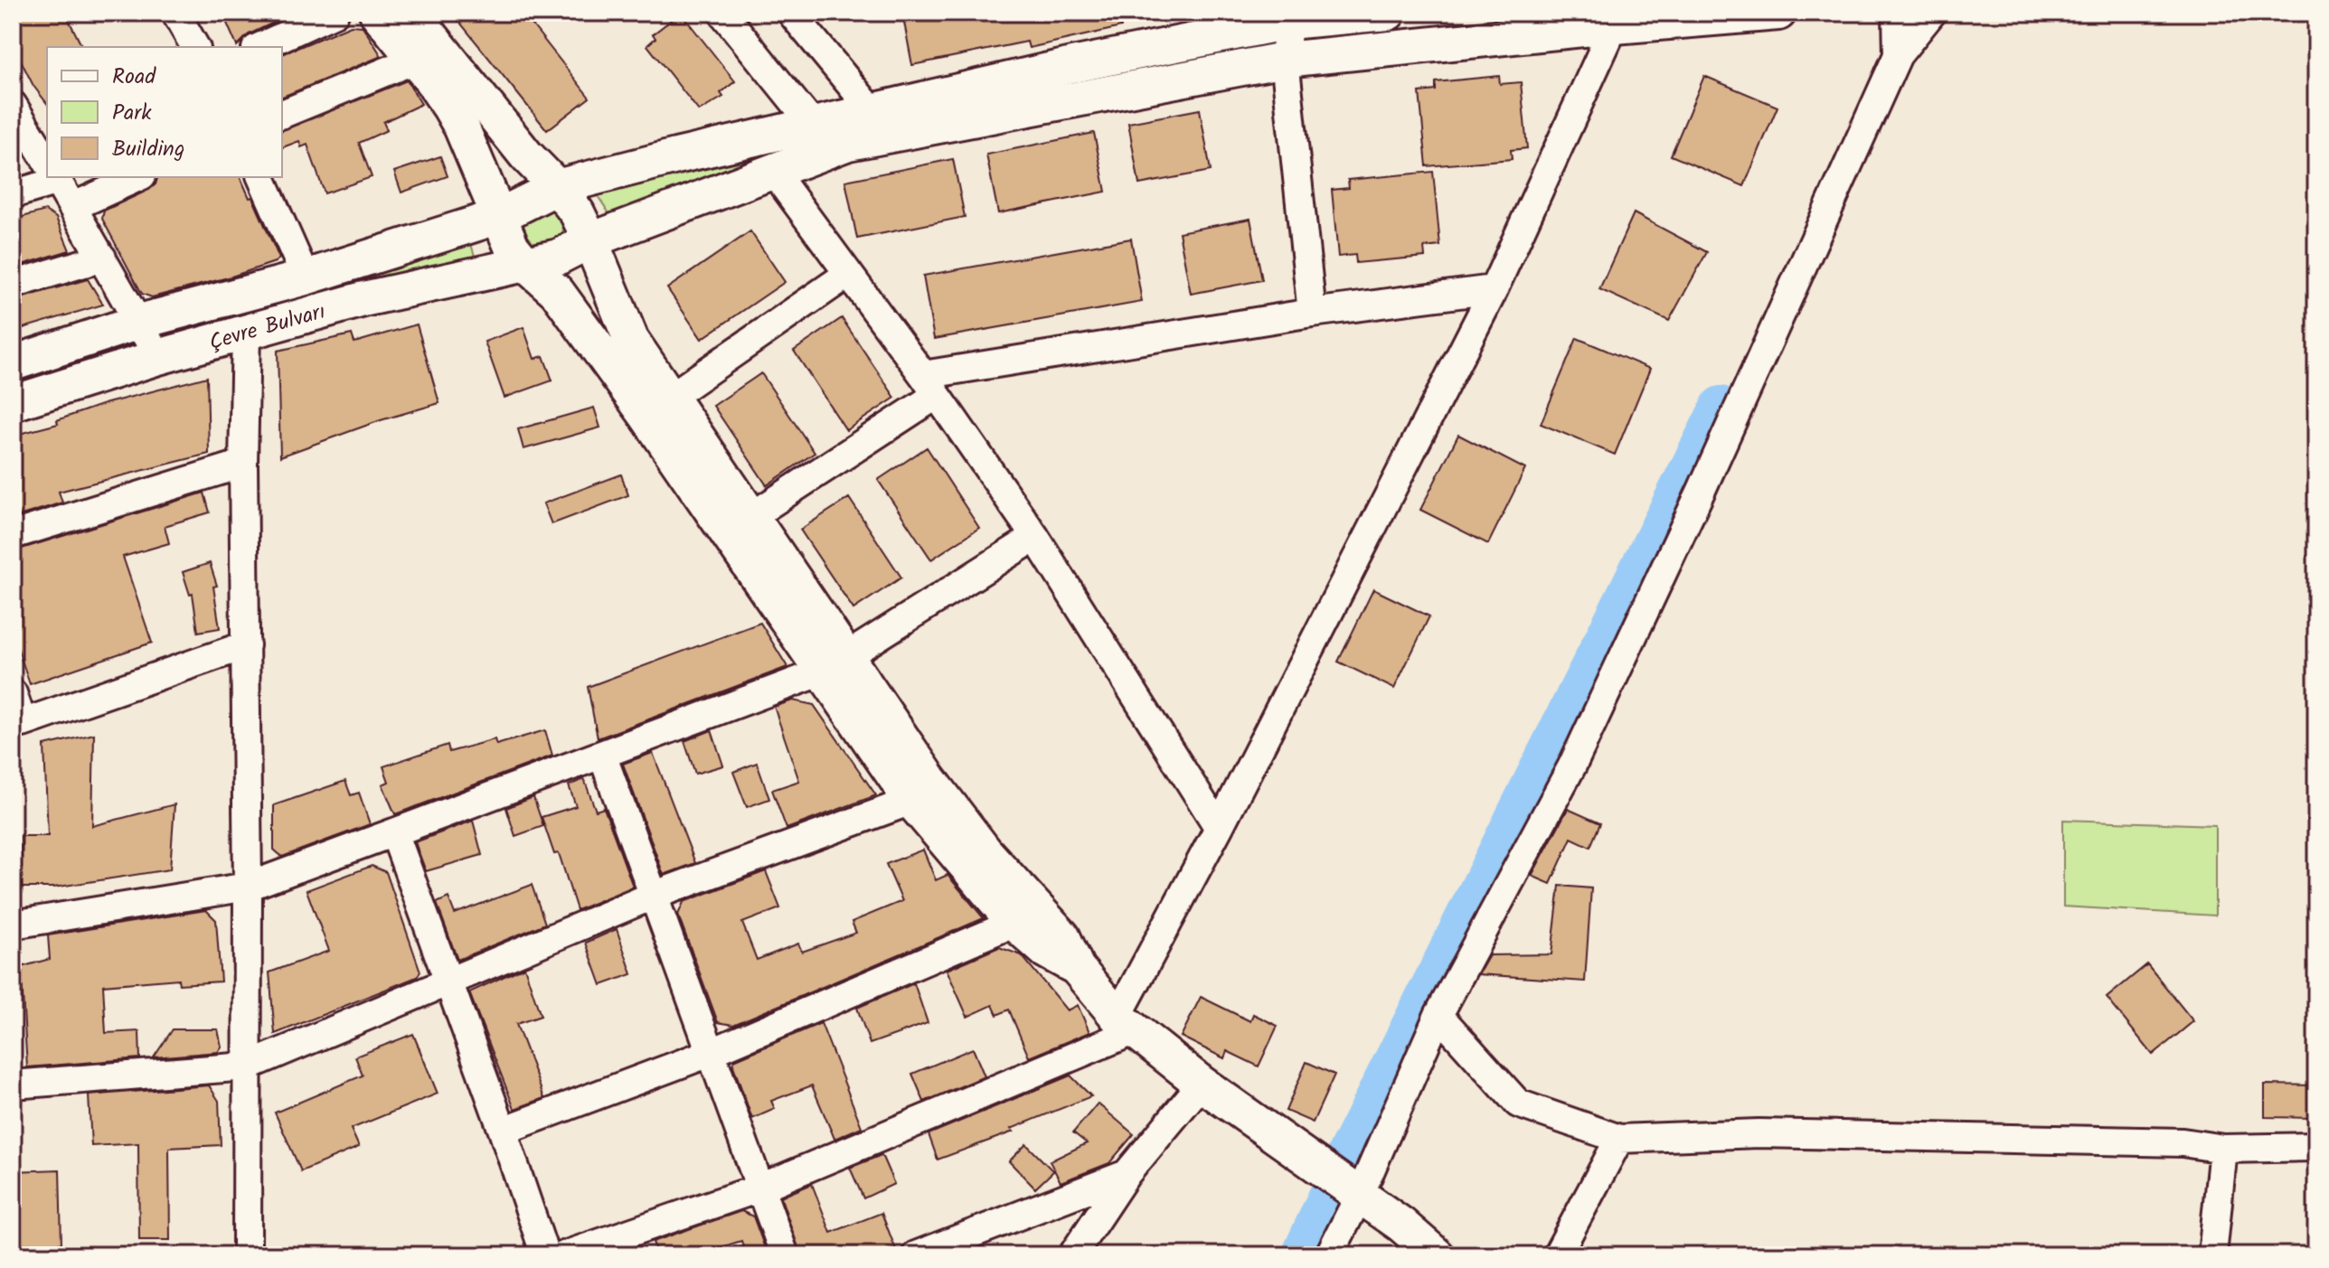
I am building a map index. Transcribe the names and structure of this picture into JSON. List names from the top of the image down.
{
  "streets": {
    "main road": ["Çevre Bulvarı"]
  },
  "legend": ["Road", "Park", "Building"]
}
